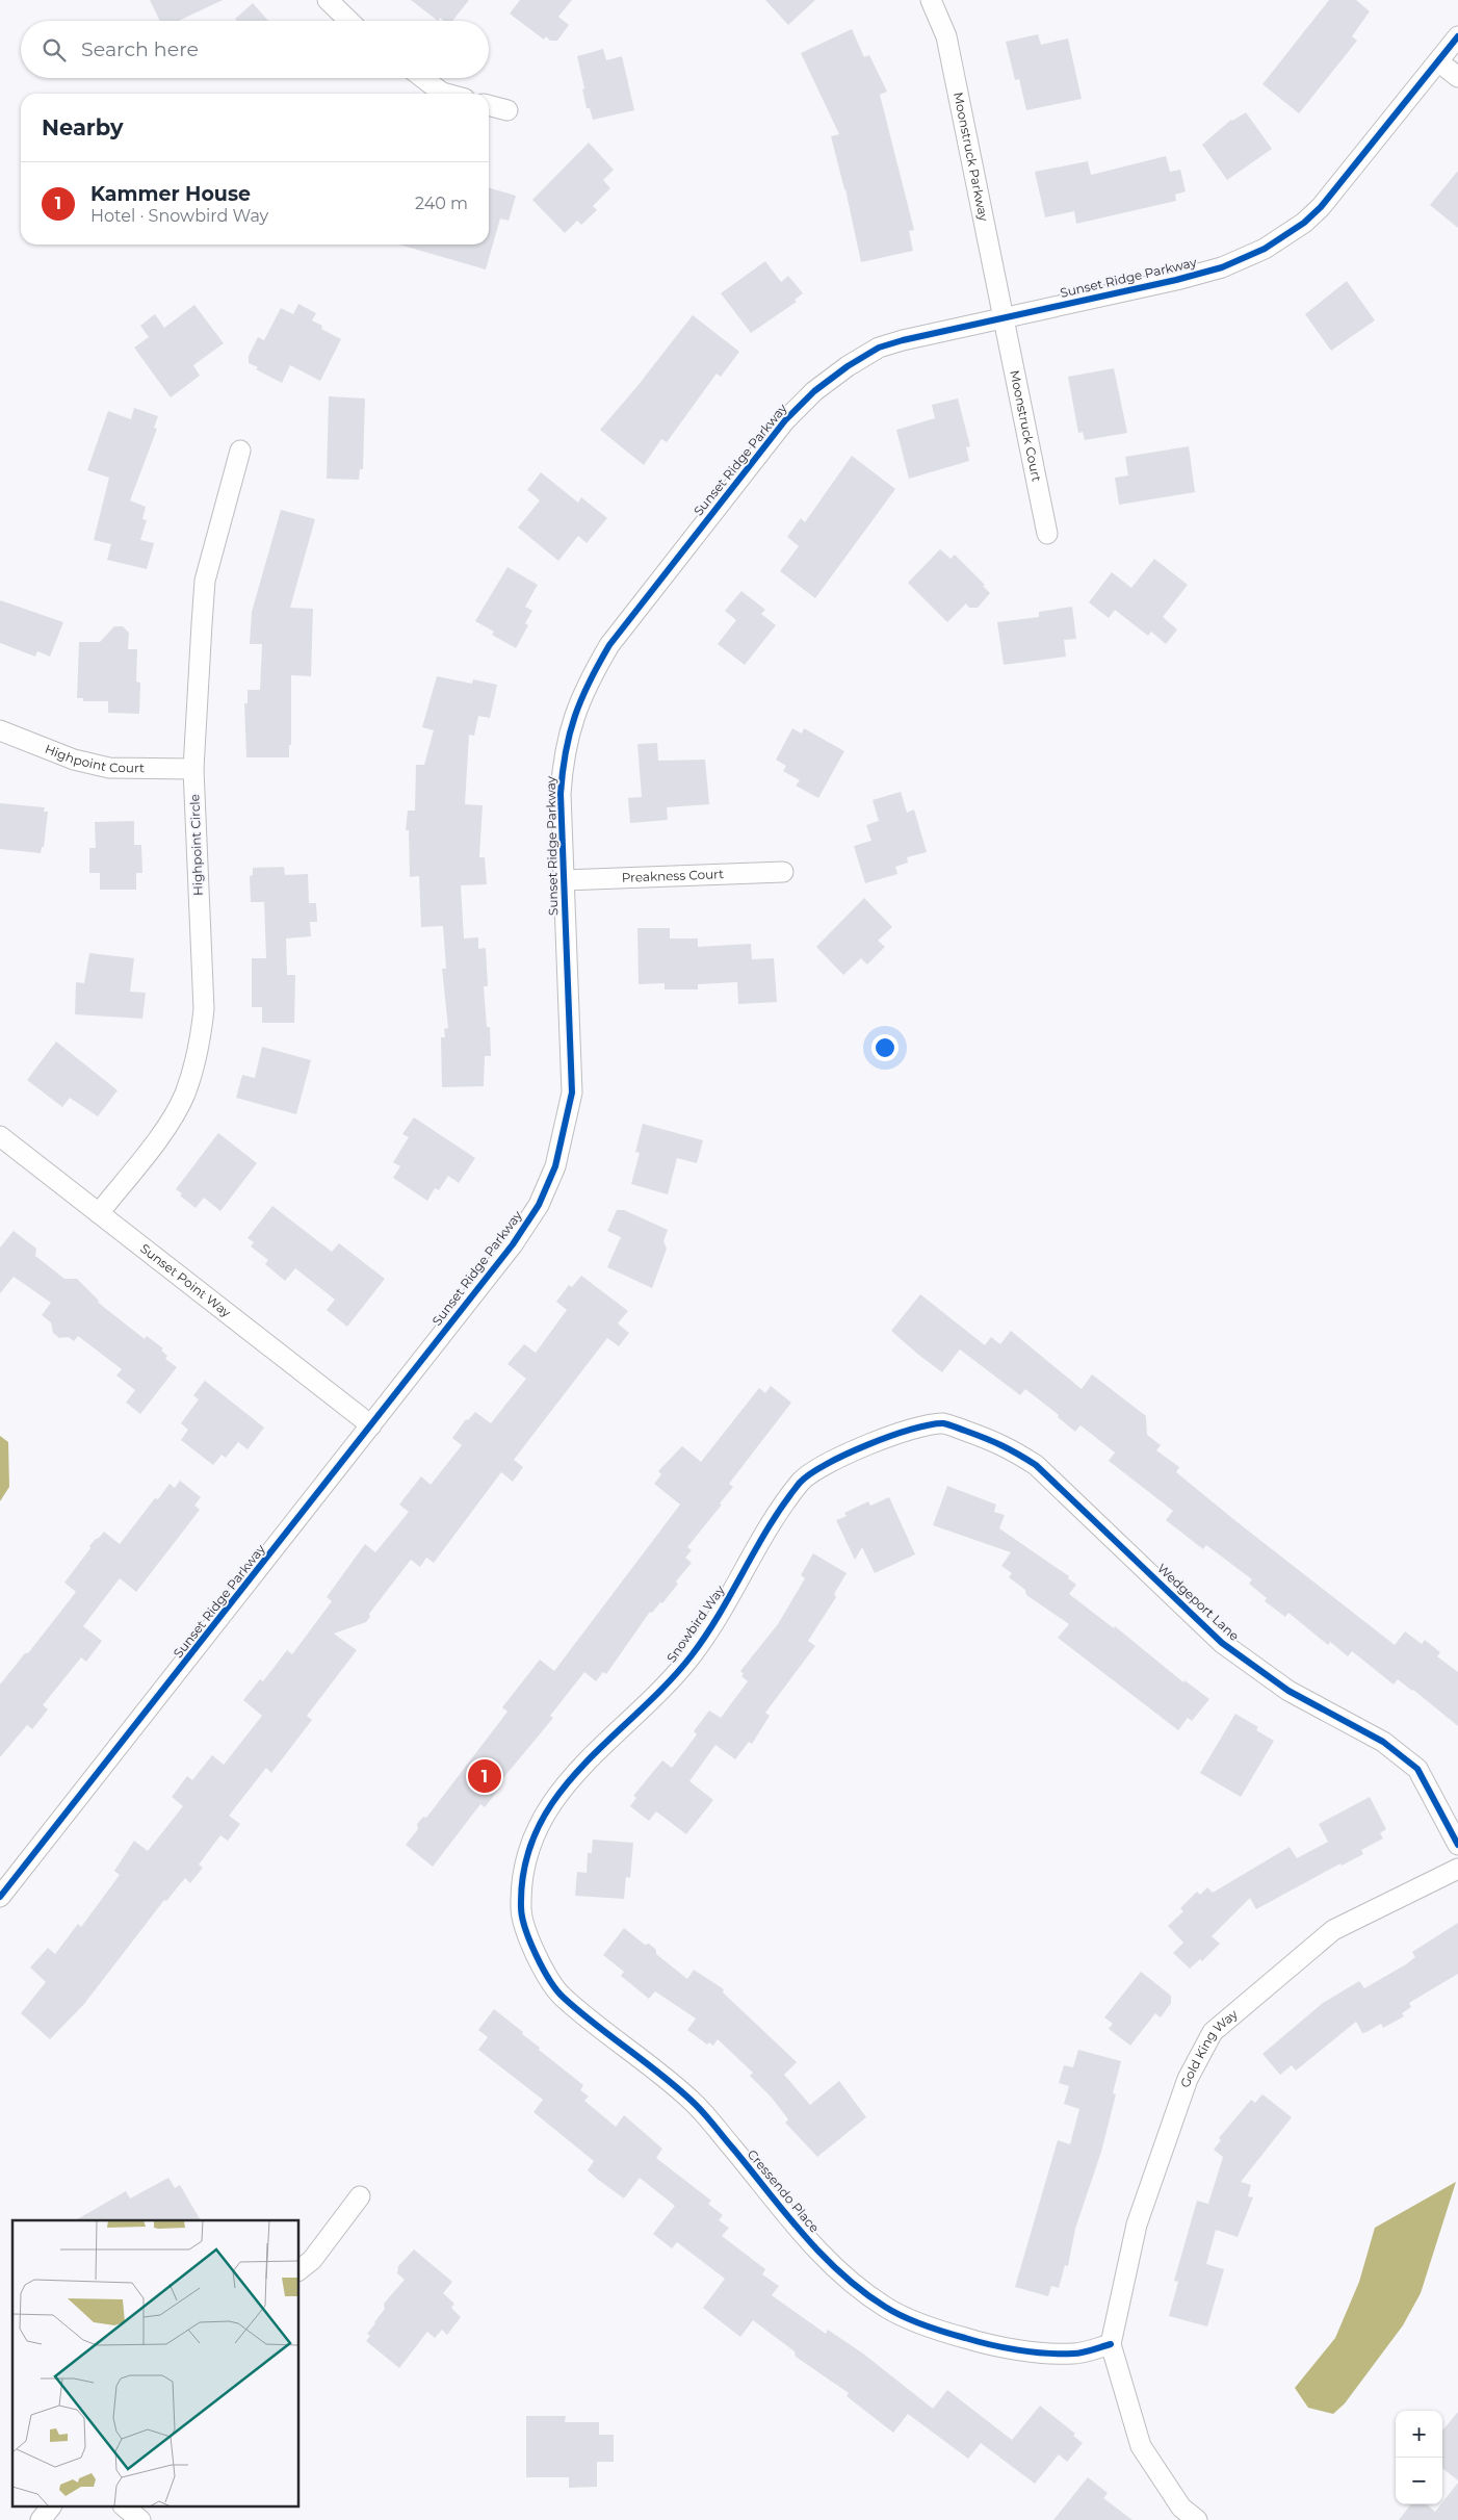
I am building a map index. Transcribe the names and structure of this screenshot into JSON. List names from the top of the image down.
{
  "streets": {
    "street": [
      "Moonstruck Parkway",
      "Sunset Ridge Parkway",
      "Moonstruck Court",
      "Highpoint Court",
      "Highpoint Circle",
      "Preakness Court",
      "Sunset Point Way",
      "Wedgeport Lane",
      "Snowbird Way",
      "Gold King Way",
      "Cressendo Place"
    ]
  },
  "crossings": [
    ["Moonstruck Parkway", "Sunset Ridge Parkway"],
    ["Moonstruck Parkway", "Moonstruck Court"],
    ["Sunset Ridge Parkway", "Moonstruck Court"],
    ["Sunset Ridge Parkway", "Preakness Court"],
    ["Sunset Ridge Parkway", "Sunset Point Way"],
    ["Highpoint Court", "Highpoint Circle"],
    ["Highpoint Circle", "Sunset Point Way"],
    ["Wedgeport Lane", "Snowbird Way"],
    ["Snowbird Way", "Cressendo Place"],
    ["Gold King Way", "Cressendo Place"]
  ],
  "page": {
    "search": "Search here",
    "heading": "Nearby",
    "list": [
      {
        "mark": "1",
        "name": "Kammer House",
        "note": "Hotel · Snowbird Way",
        "value": "240 m"
      }
    ],
    "pins": "1",
    "map_buttons": ["+", "−"]
  }
}
